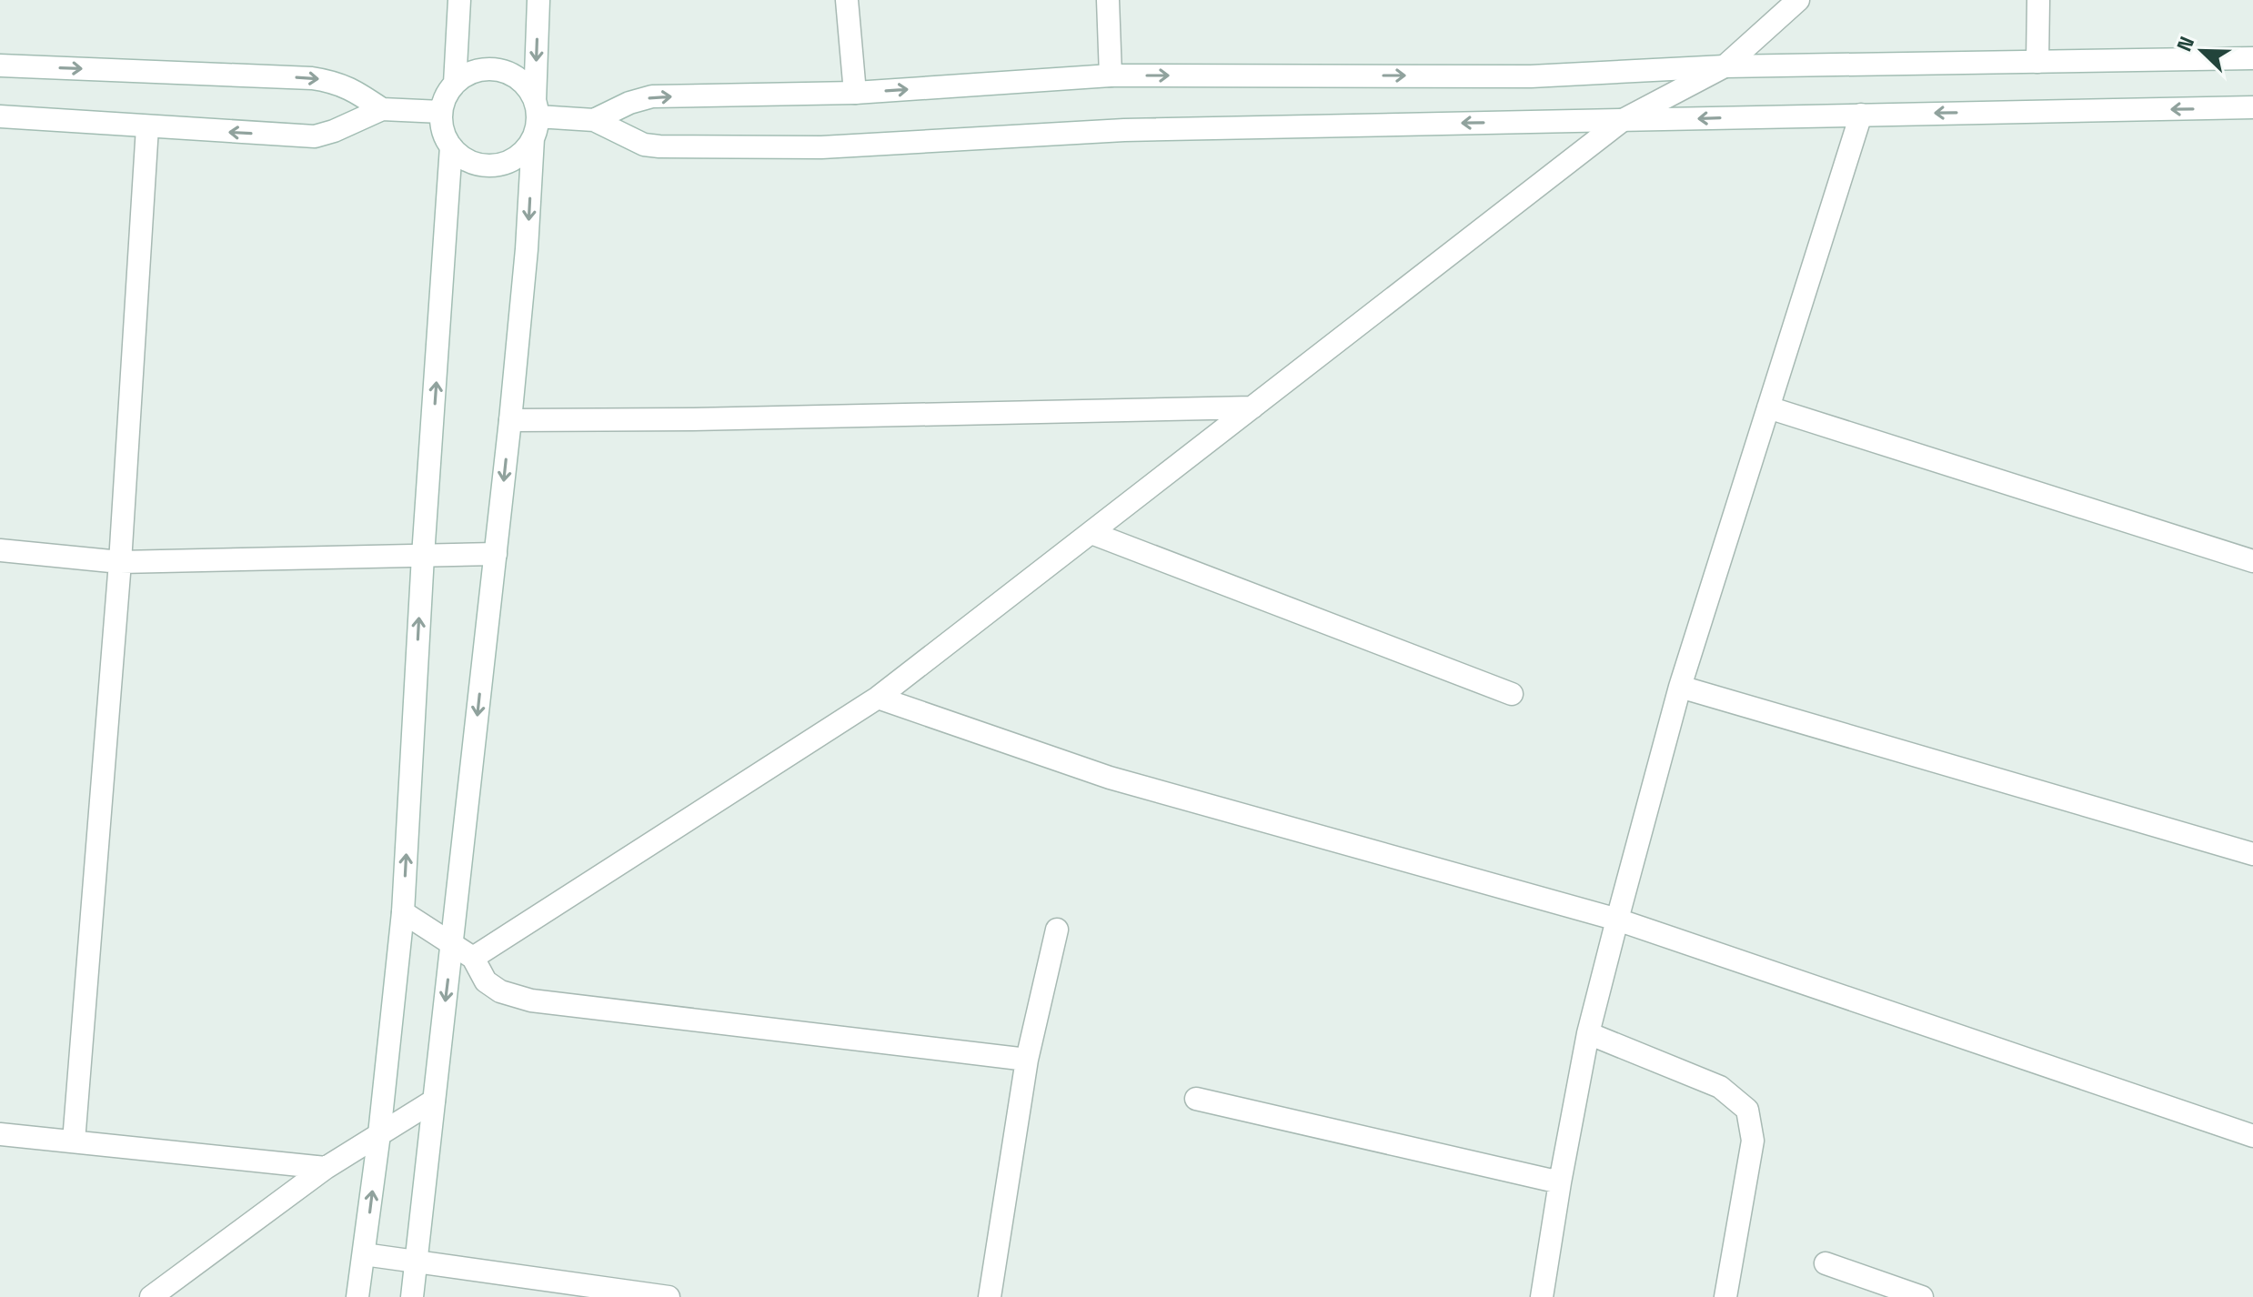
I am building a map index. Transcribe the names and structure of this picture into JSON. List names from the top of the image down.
{
  "north": "top left"
}
